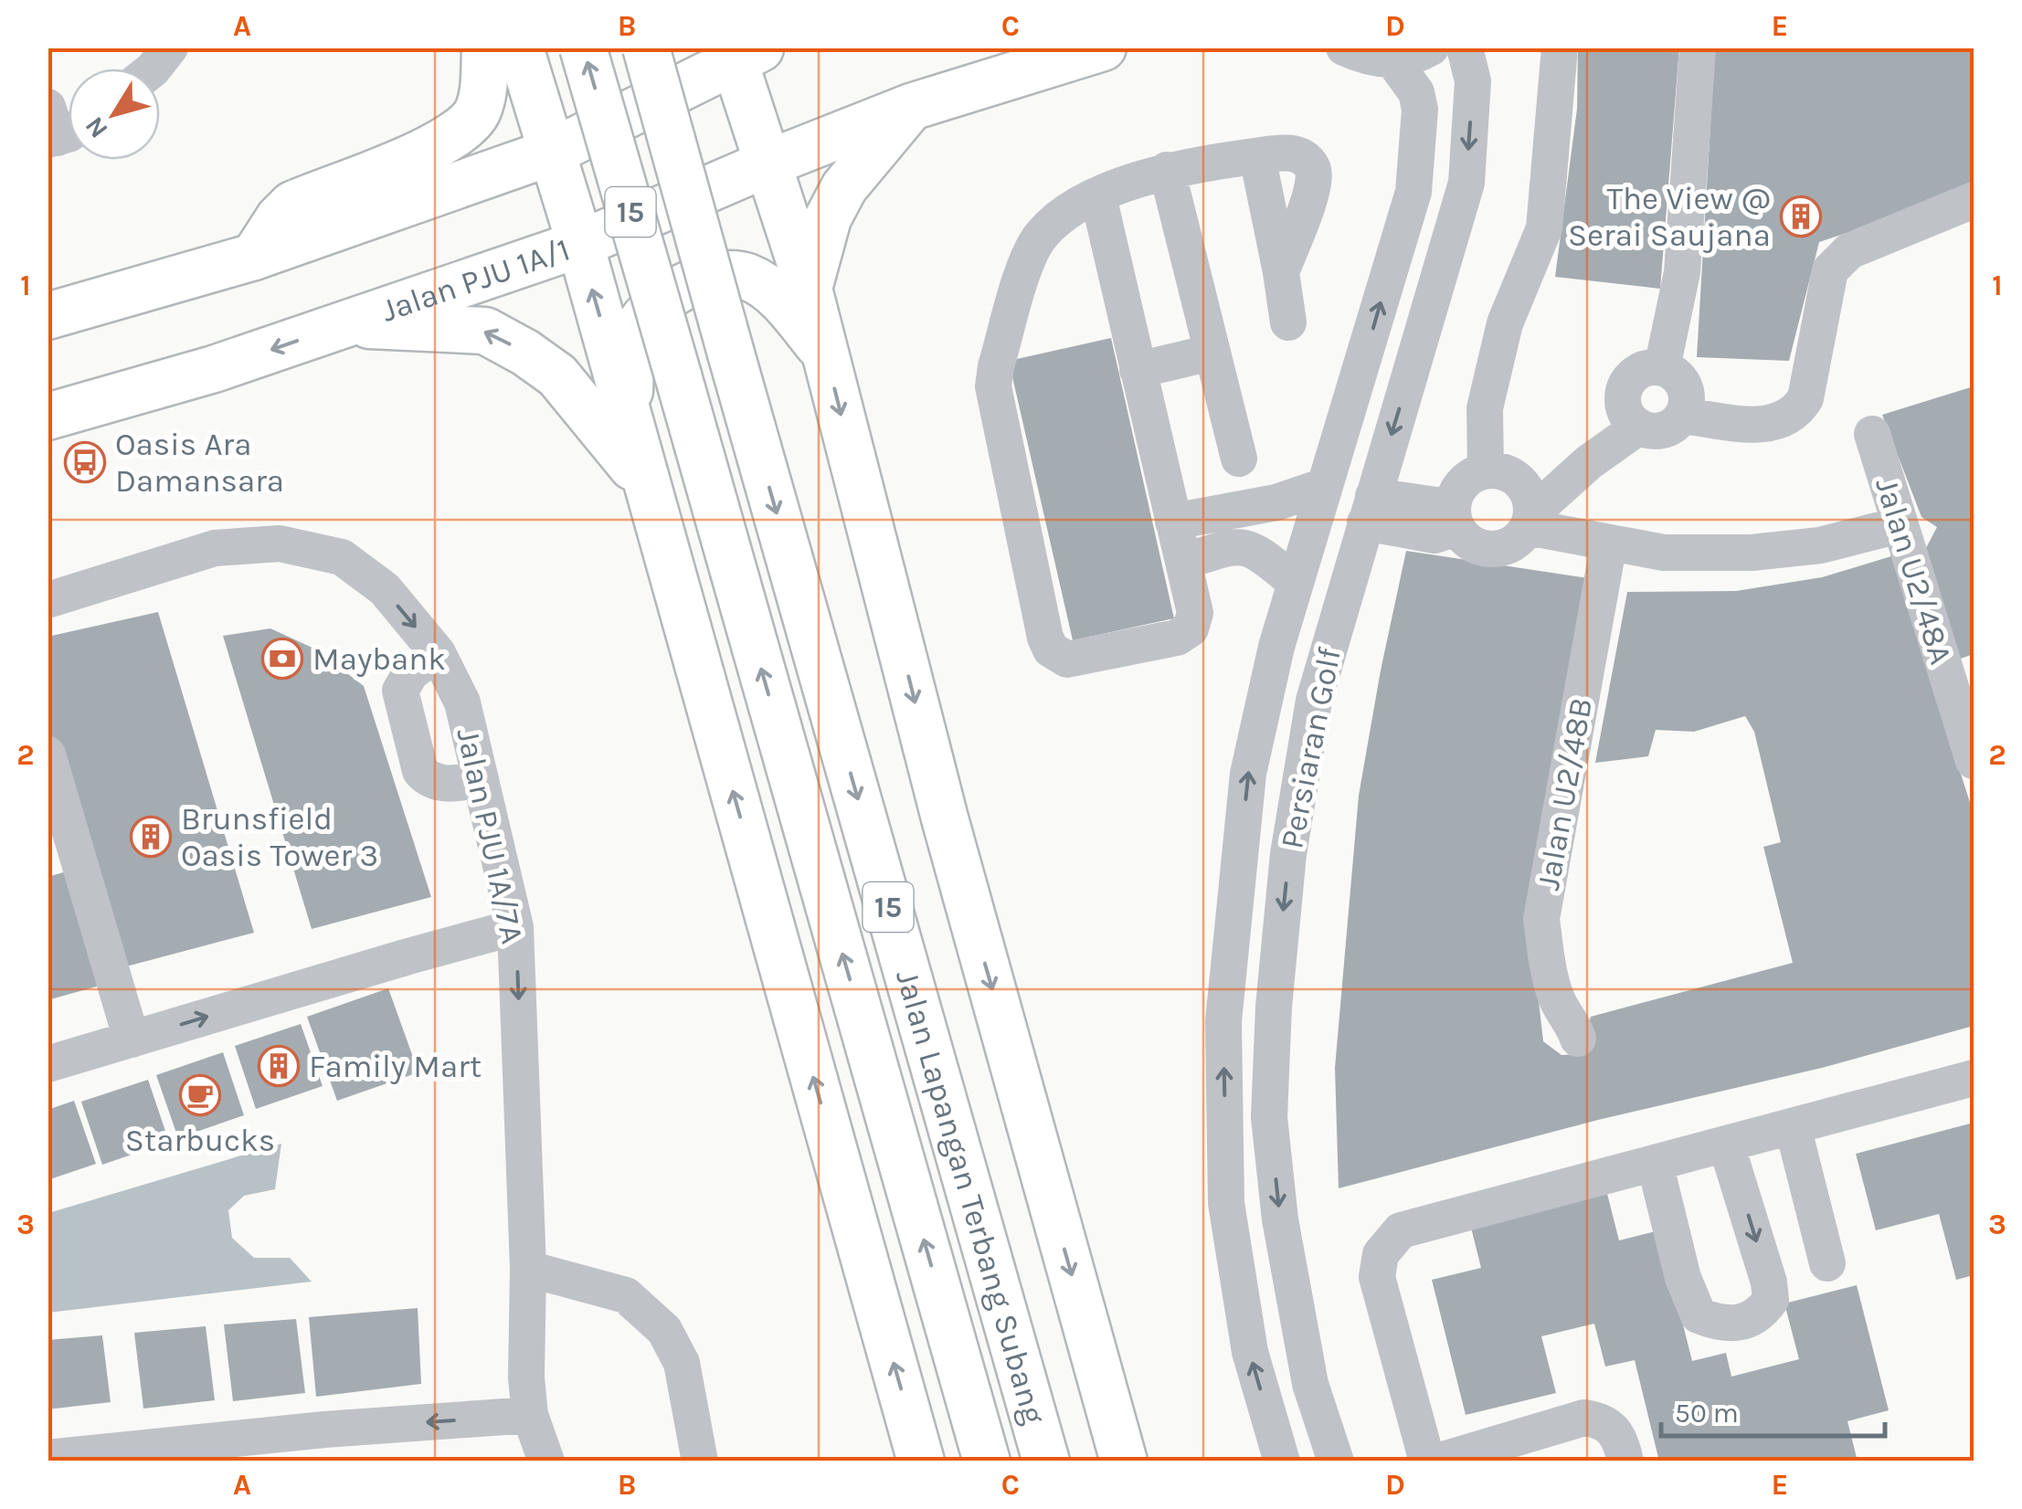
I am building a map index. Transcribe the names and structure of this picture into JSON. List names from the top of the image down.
{
  "streets": {
    "main road": ["15", "Jalan PJU 1A/1", "Jalan Lapangan Terbang Subang"],
    "street": [
      "Jalan U2/48A",
      "Persiaran Golf",
      "Jalan U2/48B",
      "Jalan PJU 1A/7A"
    ]
  },
  "places": {
    "building": ["The View @ Serai Saujana", "Brunsfield Oasis Tower 3", "Family Mart"],
    "bus stop": ["Oasis Ara Damansara"],
    "bank": ["Maybank"],
    "cafe": ["Starbucks"]
  },
  "scale_bar": "50 m",
  "north": "bottom left",
  "grid": {
    "columns": [
      "A",
      "B",
      "C",
      "D",
      "E"
    ],
    "rows": ["1", "2", "3"]
  }
}
